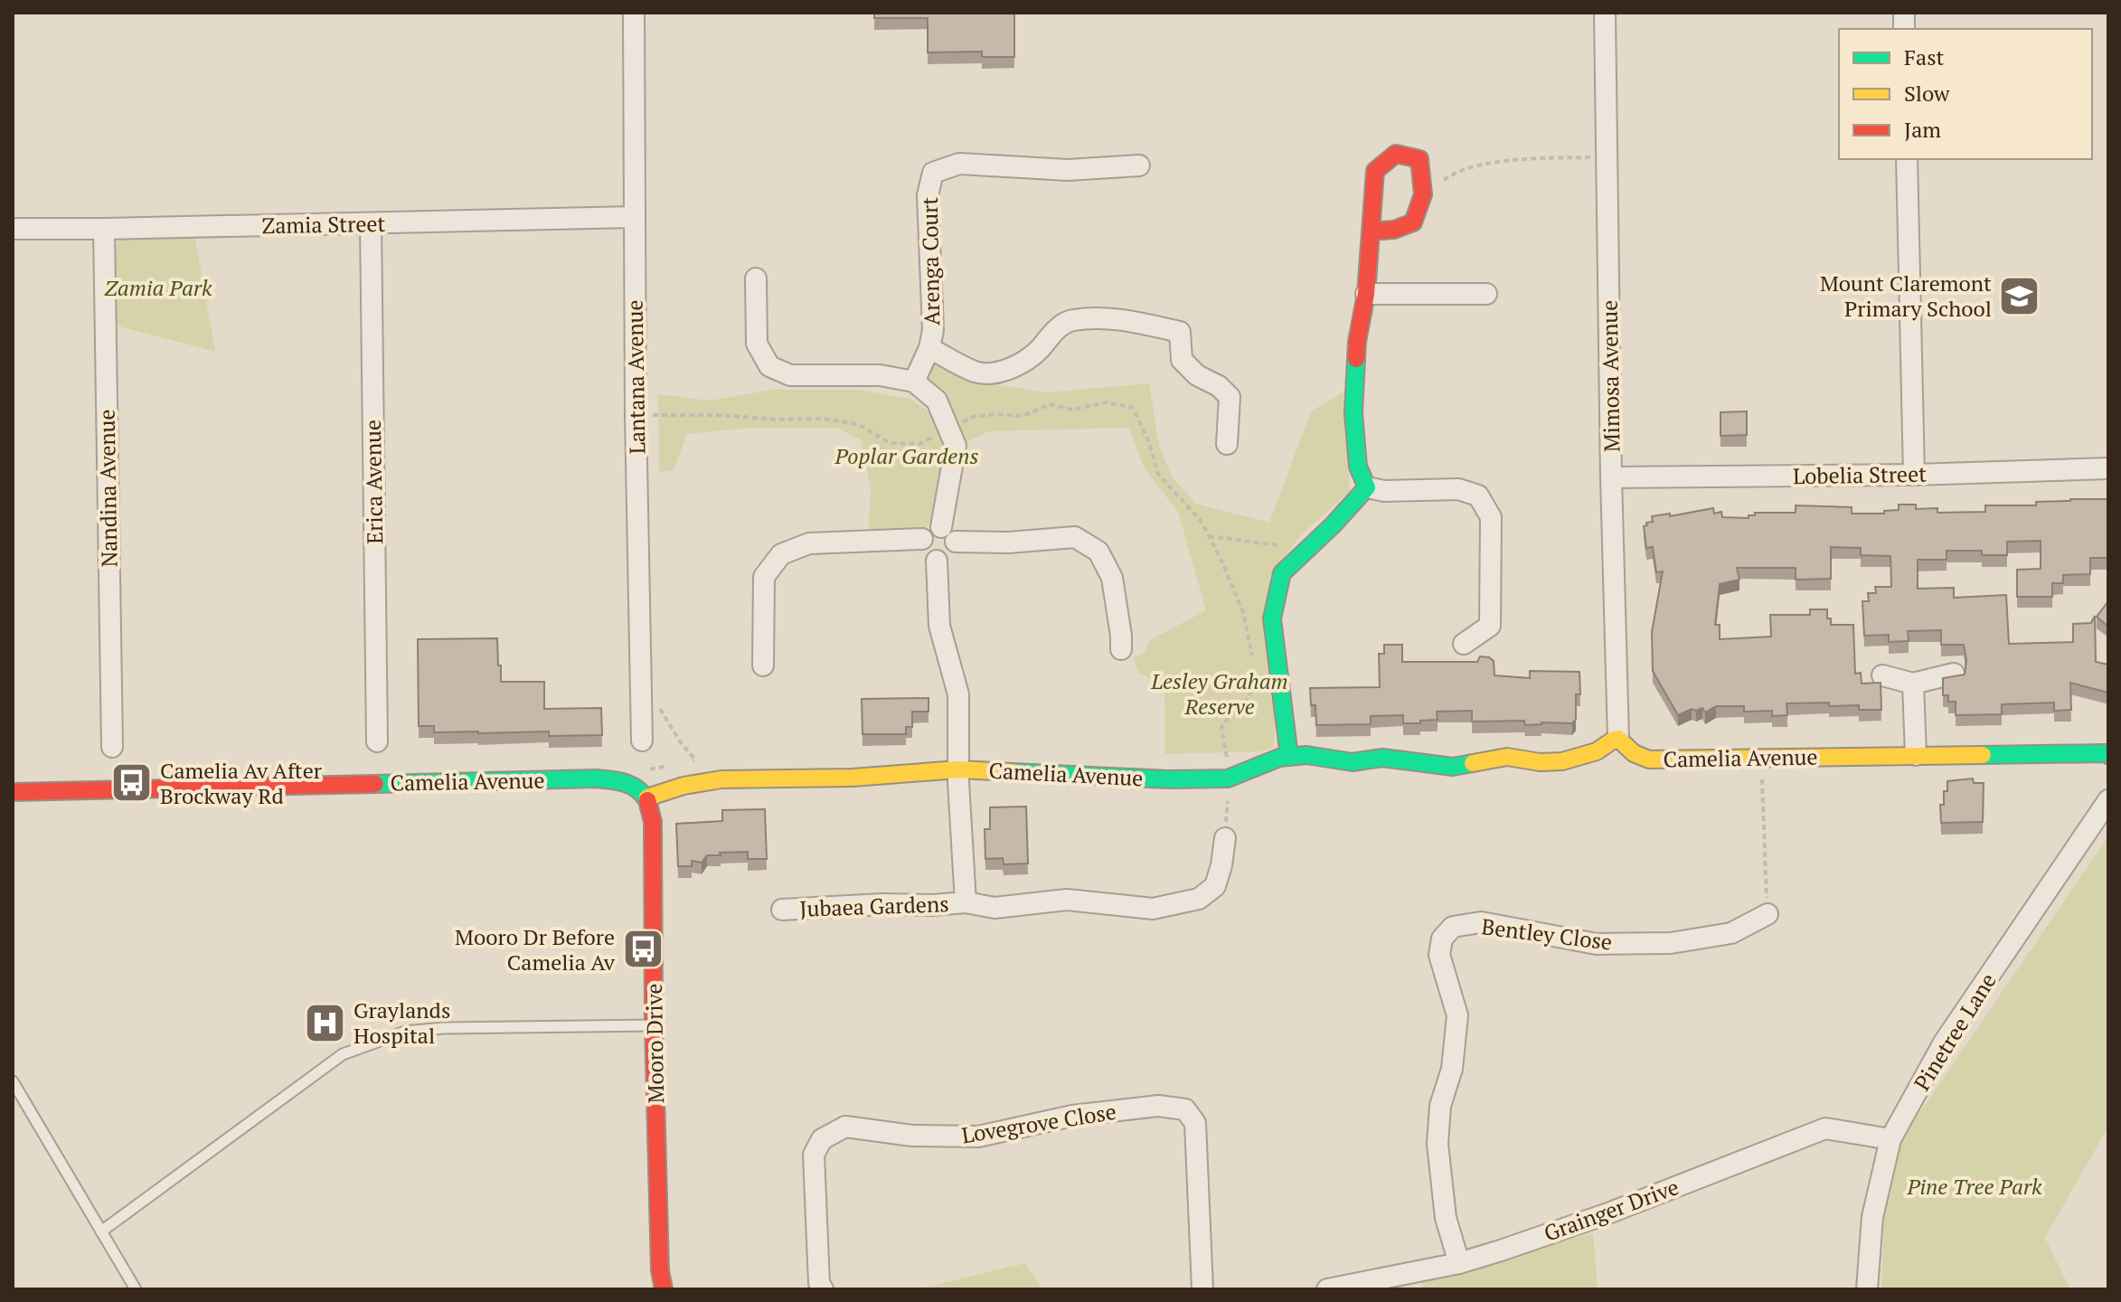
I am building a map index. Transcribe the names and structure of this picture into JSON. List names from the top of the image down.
{
  "streets": {
    "street": [
      "Zamia Street",
      "Arenga Court",
      "Mimosa Avenue",
      "Lantana Avenue",
      "Lobelia Street",
      "Erica Avenue",
      "Nandina Avenue",
      "Camelia Avenue",
      "Jubaea Gardens",
      "Bentley Close",
      "Pinetree Lane",
      "Mooro Drive",
      "Lovegrove Close",
      "Grainger Drive"
    ]
  },
  "crossings": [
    ["Zamia Street", "Lantana Avenue"],
    ["Zamia Street", "Erica Avenue"],
    ["Zamia Street", "Nandina Avenue"],
    ["Mimosa Avenue", "Lobelia Street"],
    ["Mimosa Avenue", "Camelia Avenue"],
    ["Camelia Avenue", "Jubaea Gardens"],
    ["Camelia Avenue", "Mooro Drive"],
    ["Bentley Close", "Grainger Drive"],
    ["Pinetree Lane", "Grainger Drive"]
  ],
  "parks": [
    "Zamia Park",
    "Poplar Gardens",
    "Lesley Graham Reserve",
    "Pine Tree Park"
  ],
  "places": {
    "school or university": ["Mount Claremont Primary School"],
    "bus stop": ["Camelia Av After Brockway Rd", "Mooro Dr Before Camelia Av"],
    "hospital": ["Graylands Hospital"]
  },
  "legend": ["Fast", "Slow", "Jam"]
}
